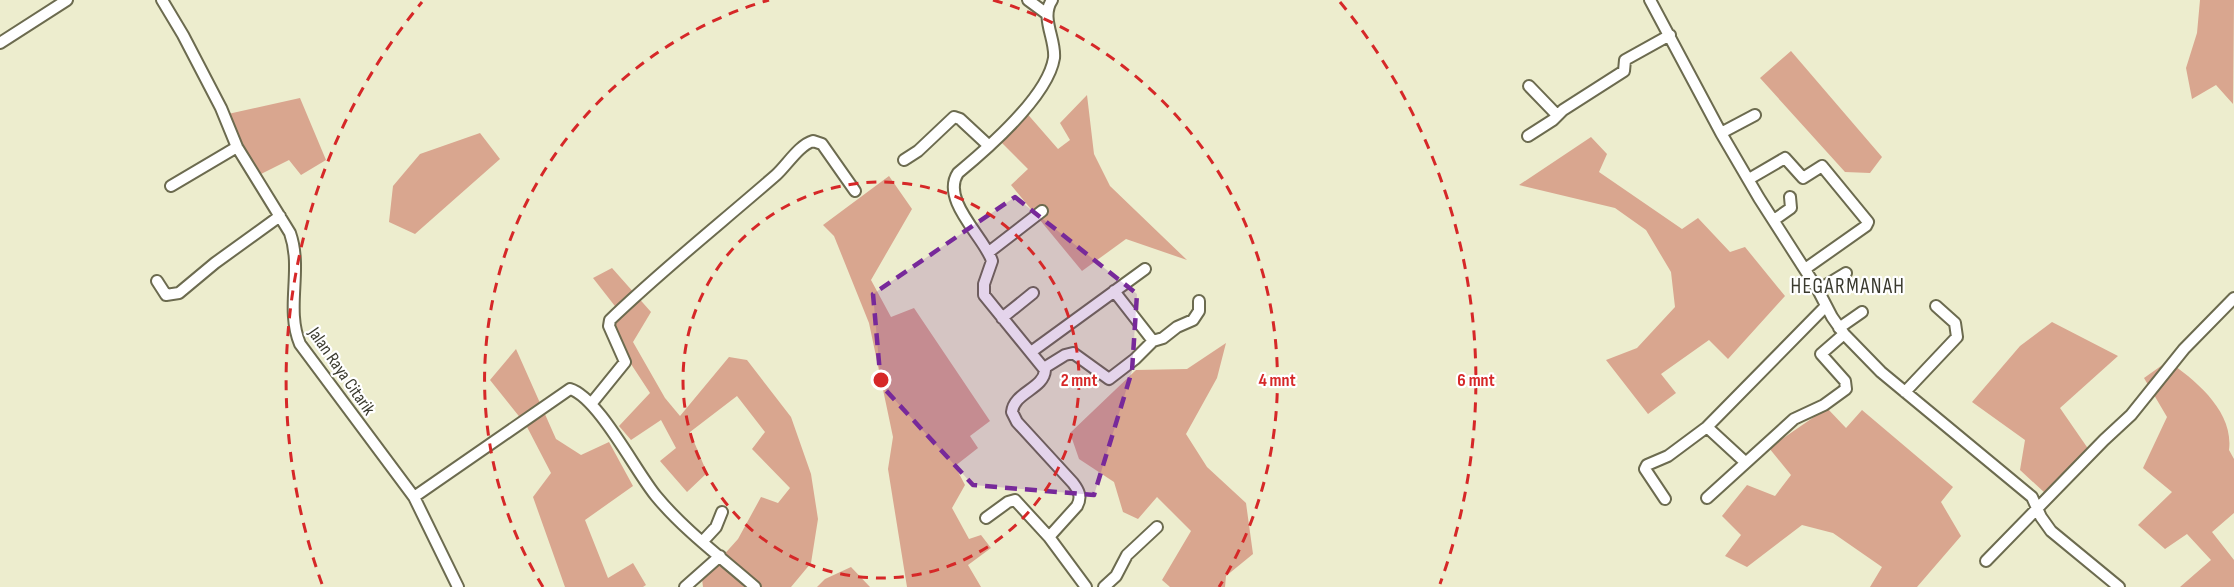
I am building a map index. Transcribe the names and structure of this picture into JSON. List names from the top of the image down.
{
  "streets": {
    "street": ["Jalan Raya Citarik"]
  },
  "districts": ["HEGARMANAH"],
  "rings": ["2 mnt", "4 mnt", "6 mnt"]
}
